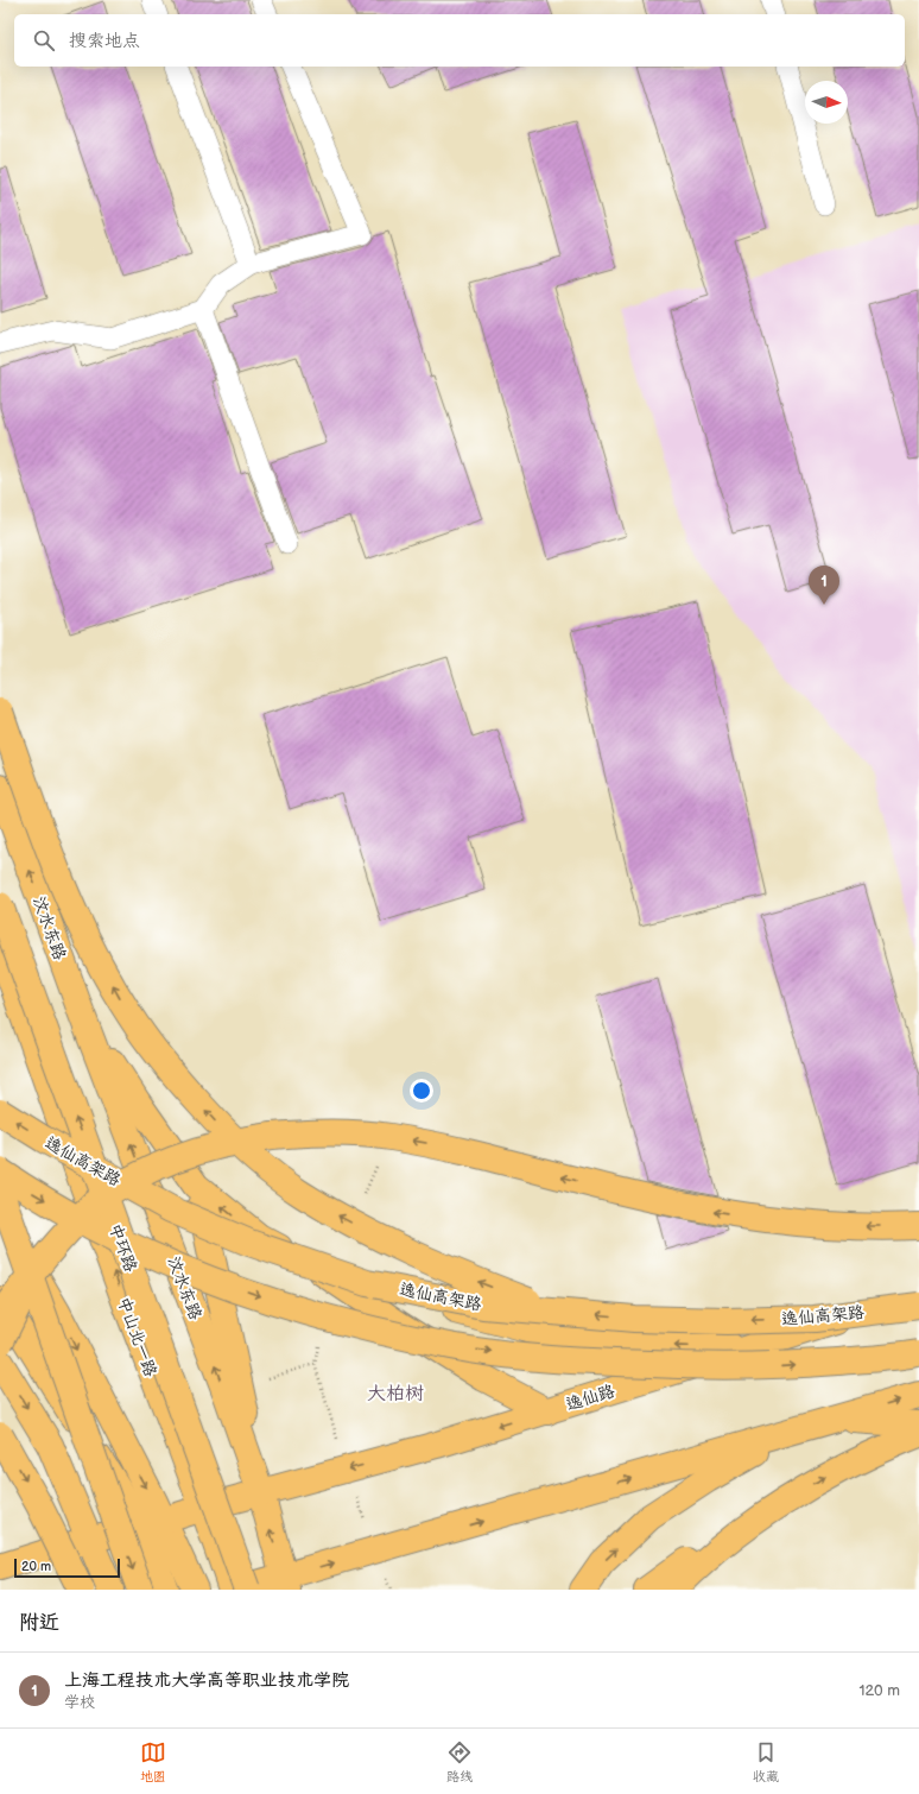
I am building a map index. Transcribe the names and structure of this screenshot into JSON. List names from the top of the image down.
{
  "streets": {
    "main road": [
      "汶水东路",
      "逸仙高架路",
      "中环路",
      "中山北一路",
      "逸仙路"
    ]
  },
  "crossings": [
    ["汶水东路", "逸仙路"],
    ["中山北一路", "逸仙路"]
  ],
  "districts": ["大柏树"],
  "scale_bar": "20 m",
  "north": "right",
  "page": {
    "search": "搜索地点",
    "pins": "1",
    "scale": "20 m",
    "heading": "附近",
    "list": [
      {
        "mark": "1",
        "name": "上海工程技术大学高等职业技术学院",
        "note": "学校",
        "value": "120 m"
      }
    ],
    "nav": ["地图", "路线", "收藏"]
  }
}
